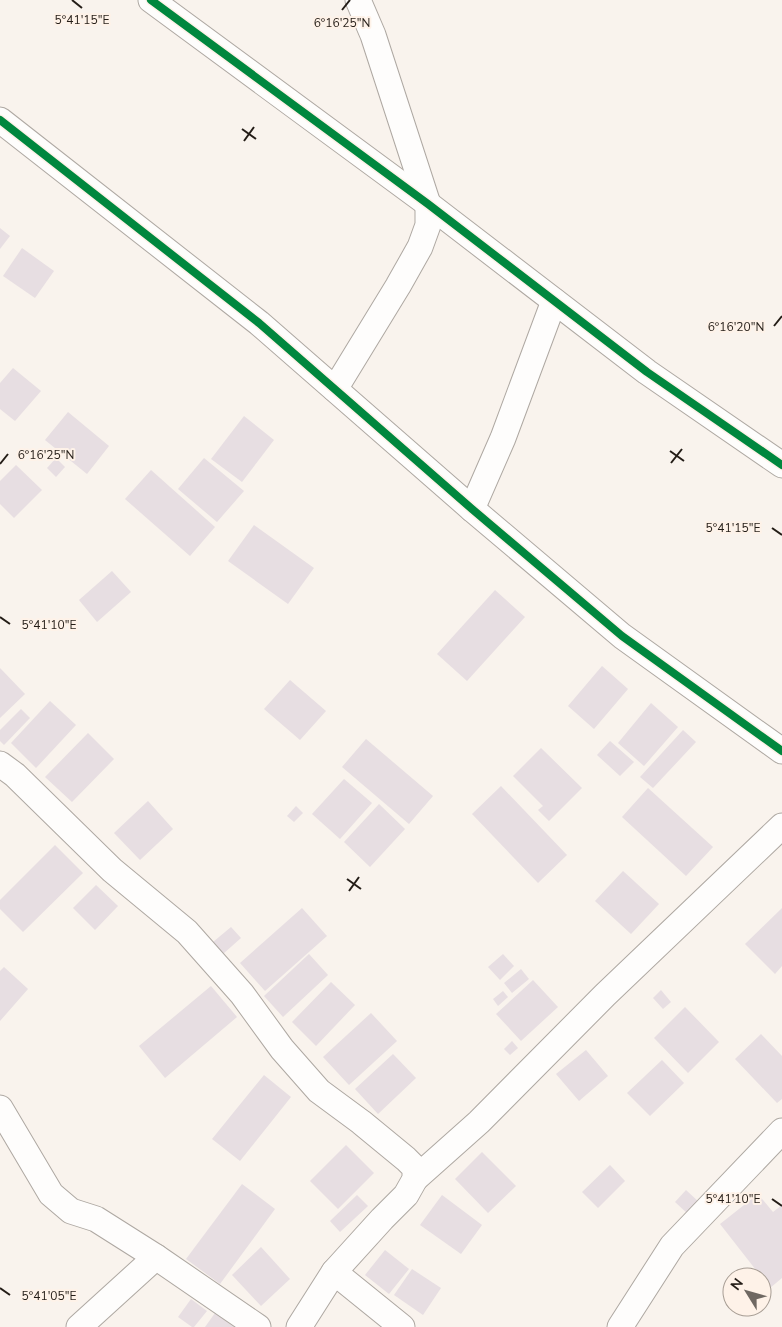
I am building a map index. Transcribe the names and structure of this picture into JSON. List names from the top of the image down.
{
  "north": "top left",
  "coordinates": [
    "5°41'15\"E",
    "6°16'25\"N",
    "6°16'20\"N",
    "5°41'10\"E",
    "5°41'05\"E"
  ]
}
